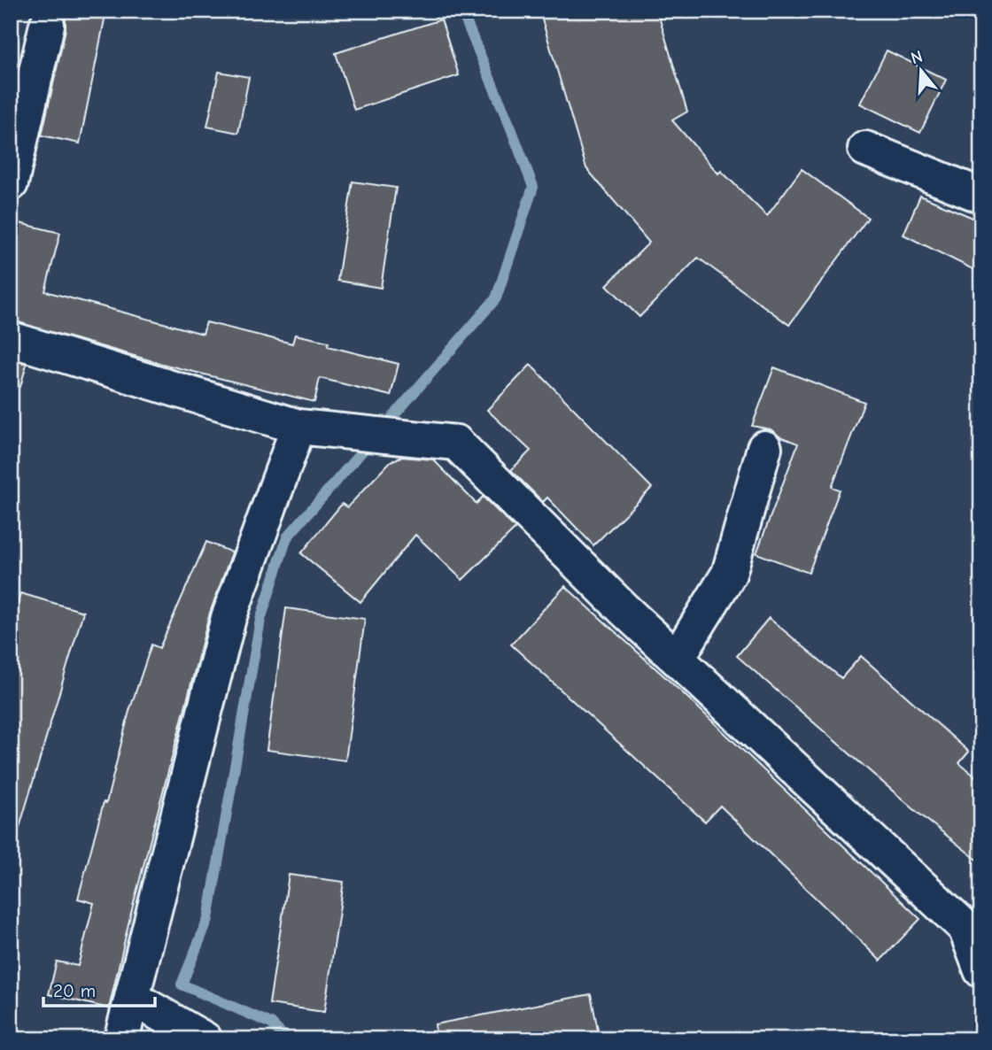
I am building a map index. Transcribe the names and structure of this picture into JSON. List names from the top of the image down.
{
  "scale_bar": "20 m",
  "north": "top"
}
